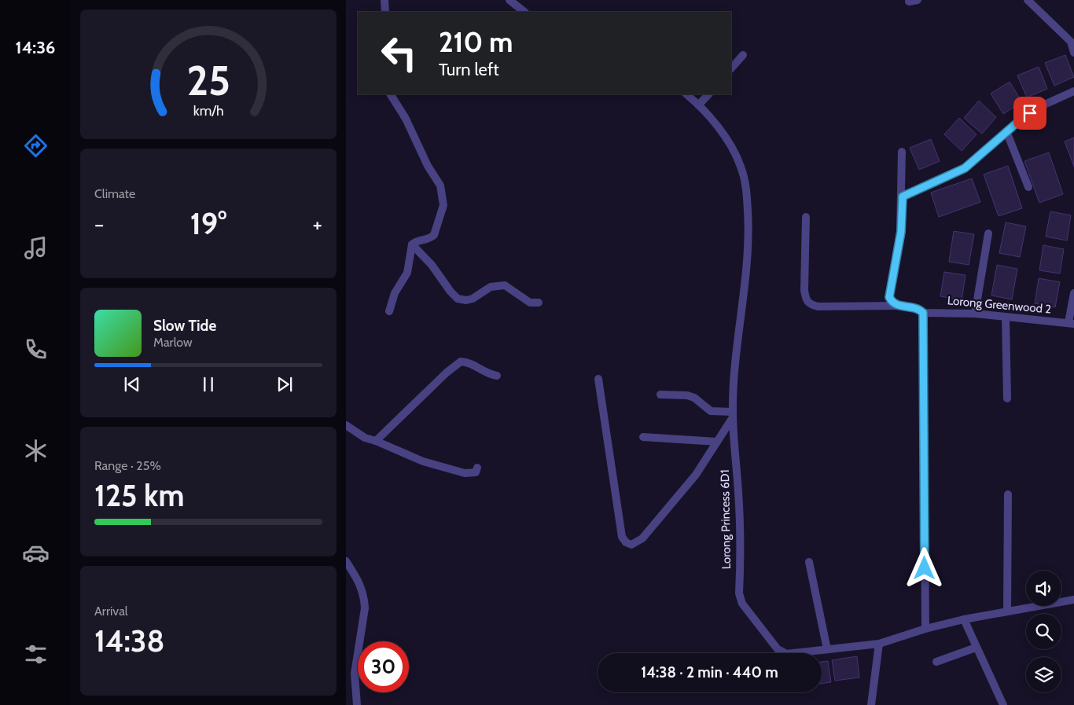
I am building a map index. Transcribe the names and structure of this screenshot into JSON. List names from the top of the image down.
{
  "streets": {
    "street": ["Lorong Greenwood 2", "Lorong Princess 6D1"]
  },
  "page": {
    "tabs": "14:36",
    "turn": ["210 m", "Turn left"],
    "tile": [
      "Climate",
      ["Range · 25%", "125 km"],
      ["Arrival", "14:38"]
    ],
    "heat": ["−", "19°", "+"],
    "song": ["Slow Tide", "Marlow"],
    "limit": "30",
    "trip": "14:38 · 2 min · 440 m",
    "gauge": ["25", "km/h"]
  }
}
